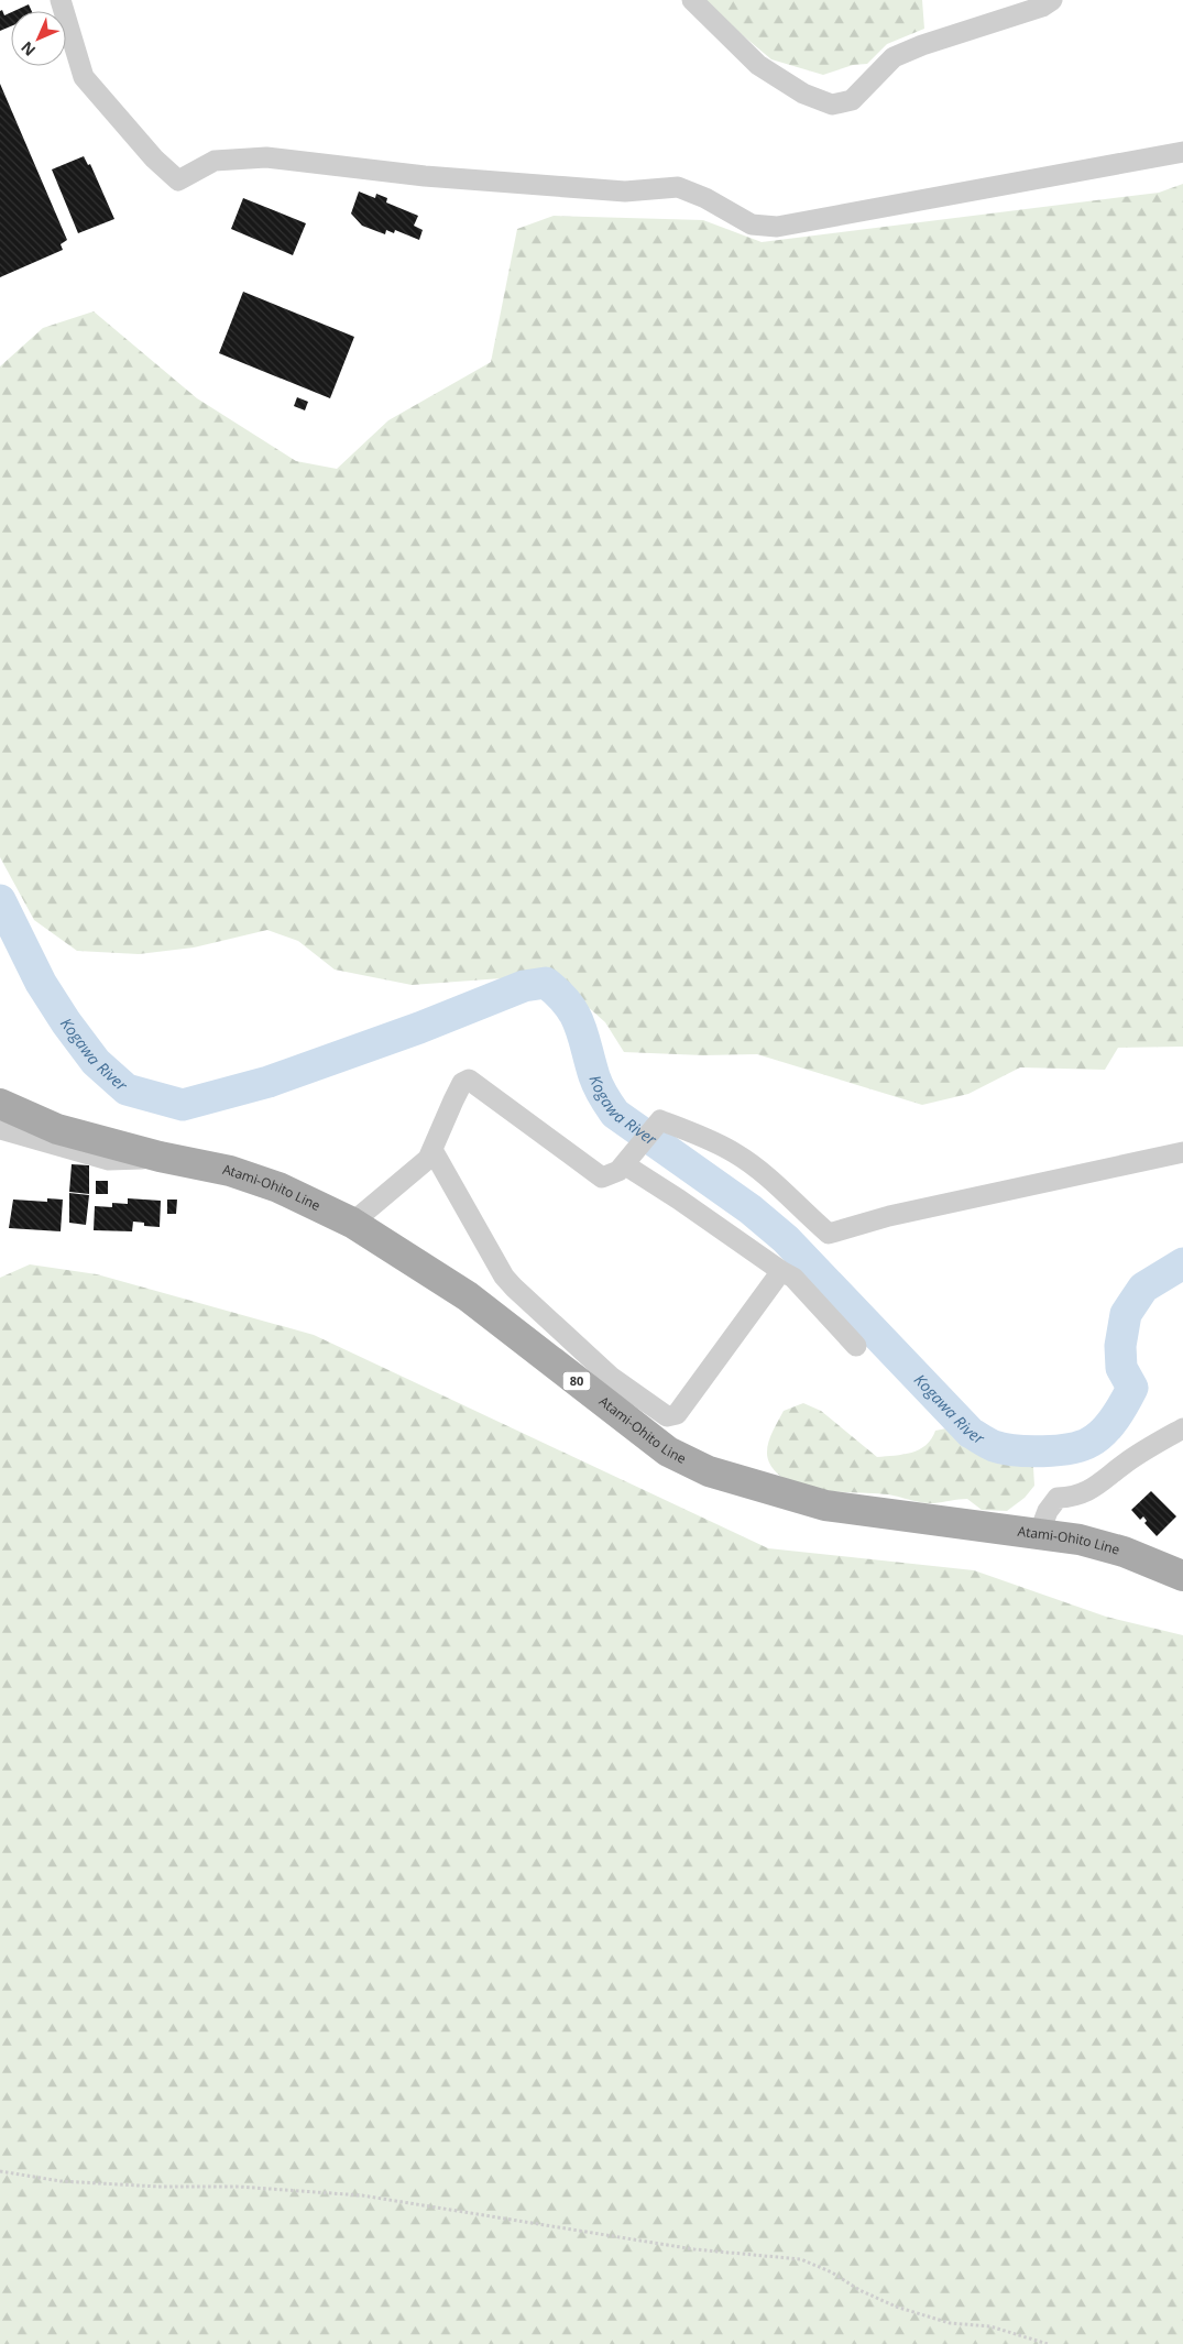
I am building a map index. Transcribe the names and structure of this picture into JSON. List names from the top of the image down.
{
  "streets": {
    "main road": ["Atami-Ohito Line", "80"]
  },
  "water": ["Kogawa River"],
  "north": "bottom left"
}
